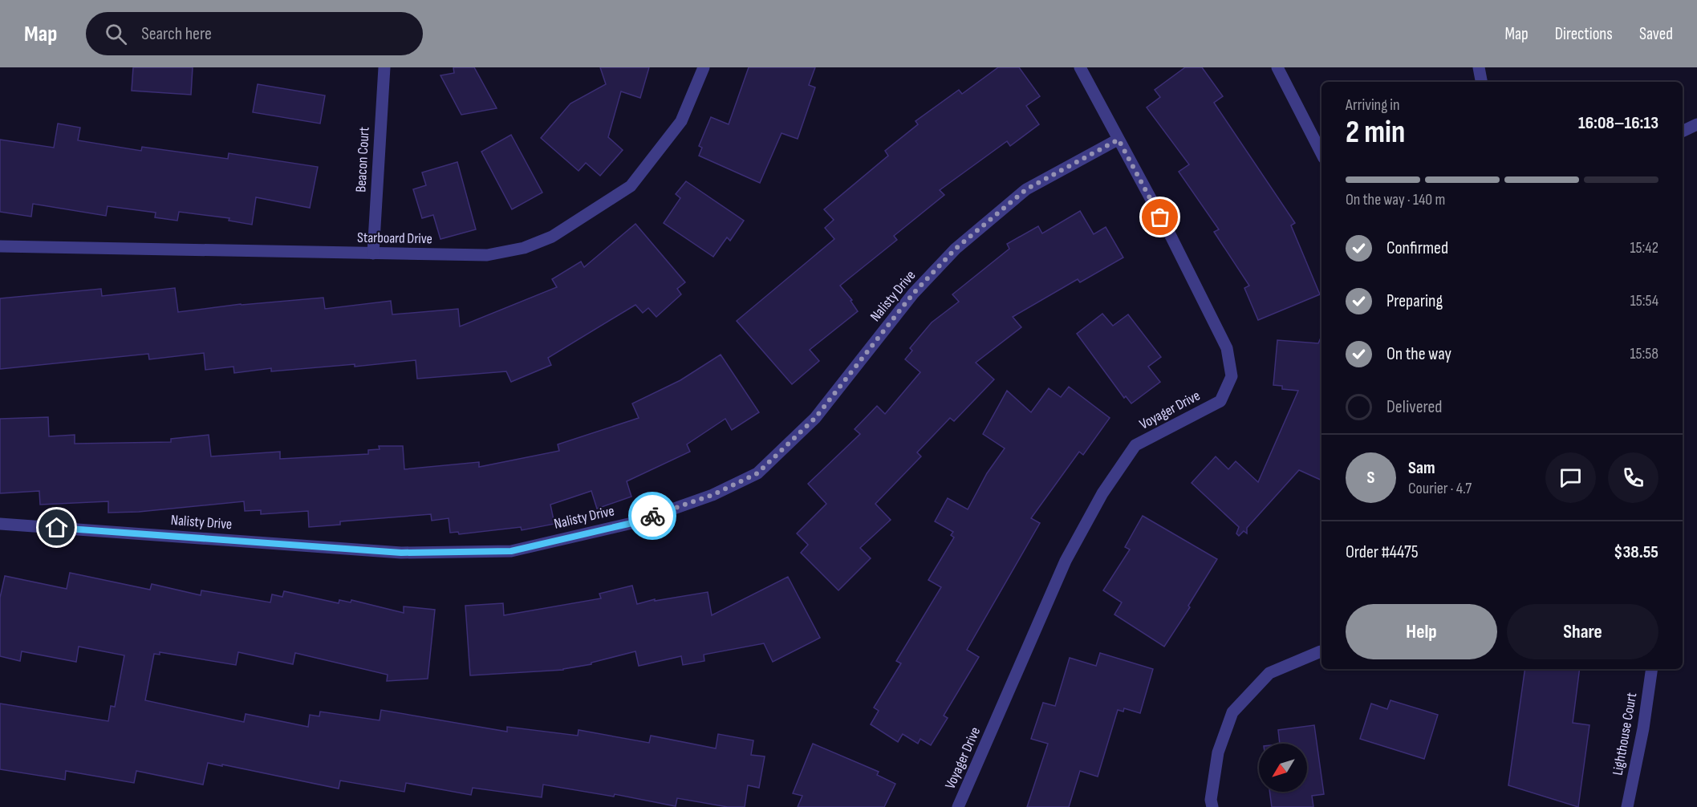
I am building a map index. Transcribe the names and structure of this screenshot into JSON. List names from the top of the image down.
{
  "streets": {
    "street": [
      "Beacon Court",
      "Starboard Drive",
      "Nalisty Drive",
      "Voyager Drive",
      "Lighthouse Court"
    ]
  },
  "crossings": [
    ["Beacon Court", "Starboard Drive"],
    ["Nalisty Drive", "Voyager Drive"]
  ],
  "north": "bottom left",
  "page": {
    "header": "Map",
    "search": "Search here",
    "nav": ["Map", "Directions", "Saved"],
    "heading": ["2 min", "Arriving in", "16:08–16:13"],
    "panel": [
      "Sam",
      "Courier · 4.7",
      "Order #4475",
      "$38.55"
    ],
    "bar": "On the way · 140 m",
    "list": [
      ["Confirmed", "15:42"],
      ["Preparing", "15:54"],
      ["On the way", "15:58"],
      "Delivered"
    ],
    "round": "S",
    "buttons": ["Help", "Share"]
  }
}
